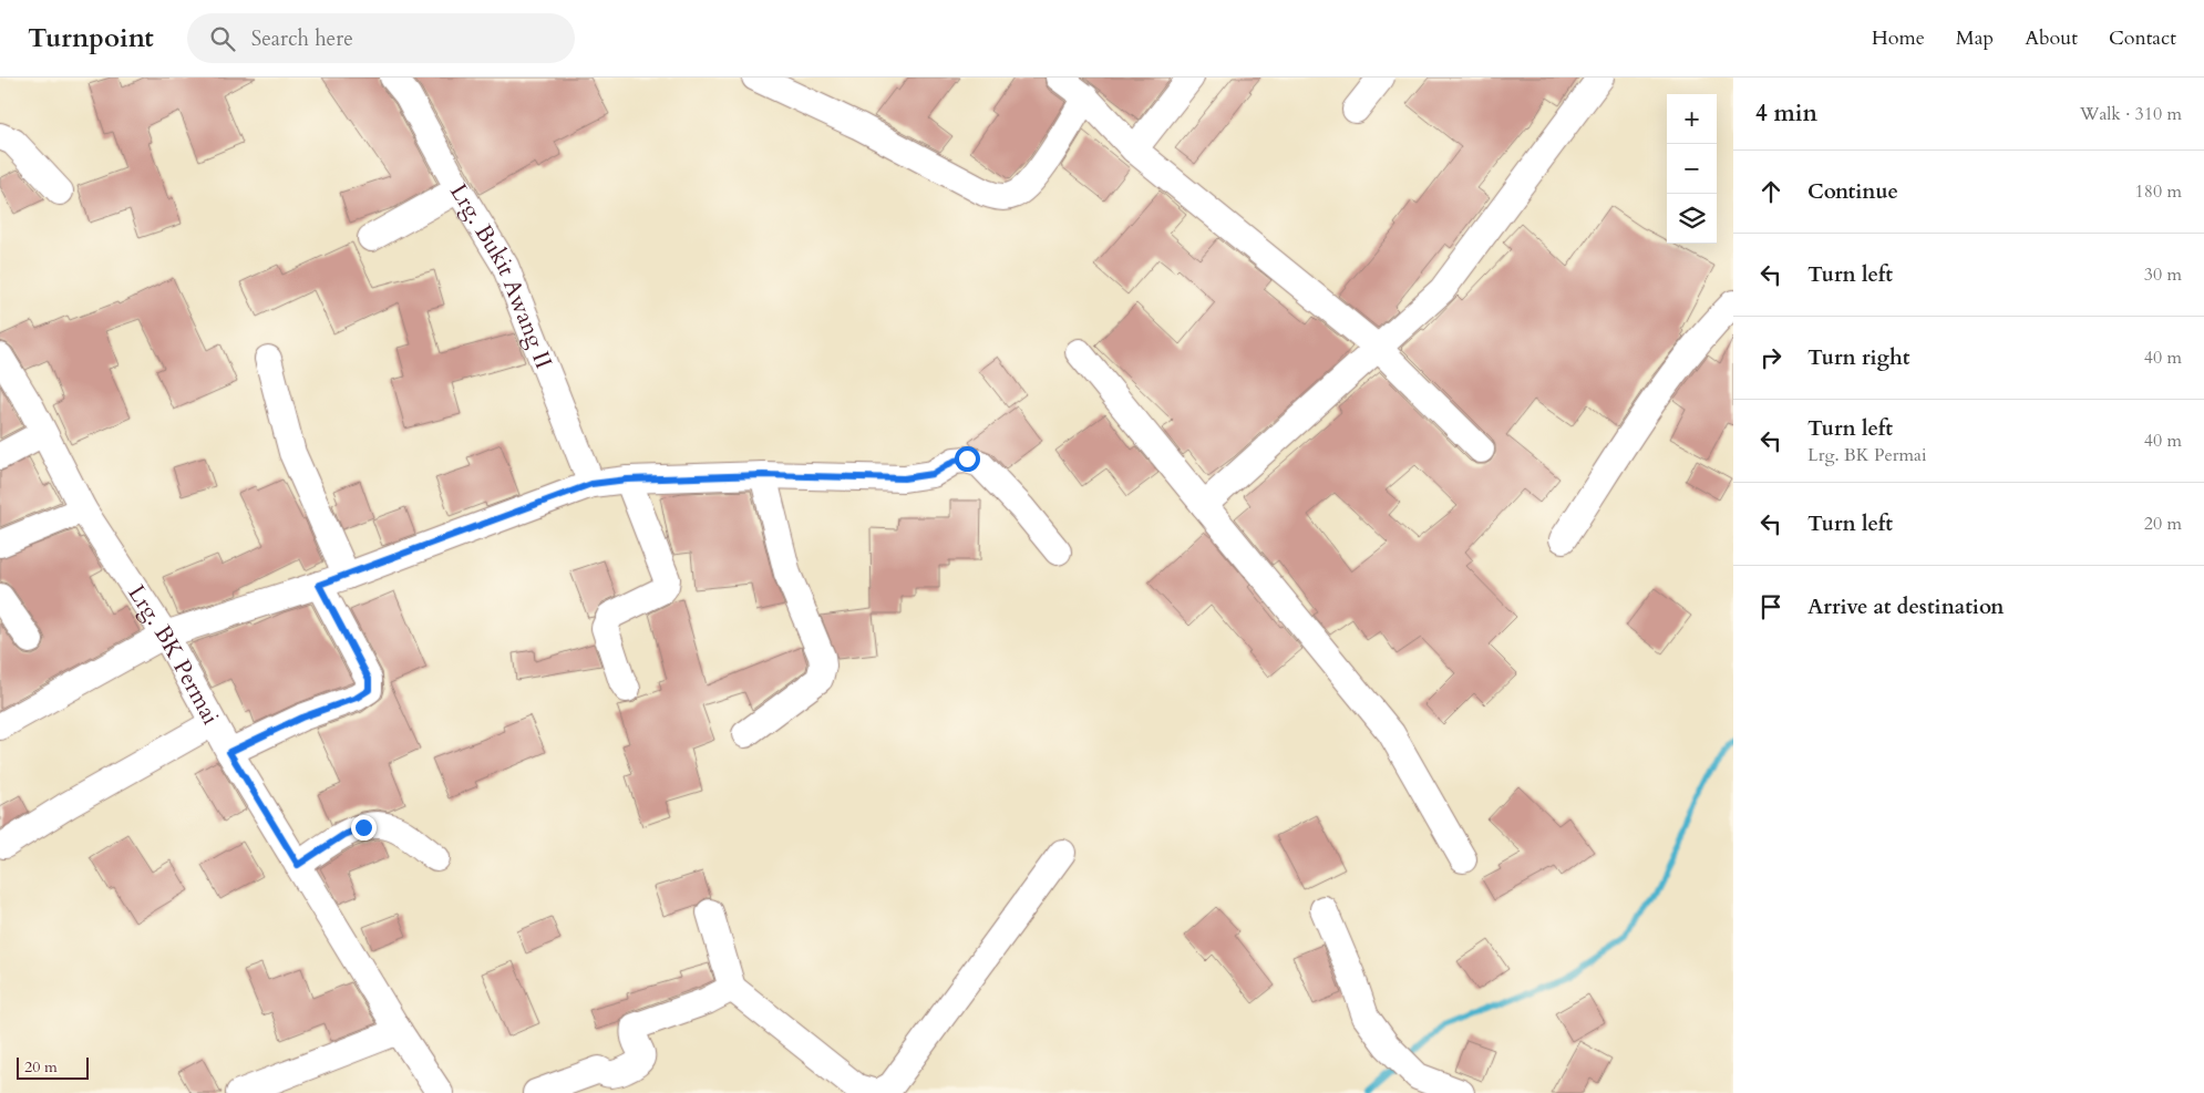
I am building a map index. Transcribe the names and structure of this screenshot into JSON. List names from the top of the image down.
{
  "streets": {
    "street": ["Lrg. Bukit Awang II", "Lrg. BK Permai"]
  },
  "scale_bar": "20 m",
  "page": {
    "header": "Turnpoint",
    "search": "Search here",
    "nav": [
      "Home",
      "Map",
      "About",
      "Contact"
    ],
    "heading": ["4 min", "Walk · 310 m"],
    "map_buttons": ["+", "−"],
    "list": [
      ["Continue", "180 m"],
      ["Turn left", "30 m"],
      ["Turn right", "40 m"],
      ["Turn left", "Lrg. BK Permai", "40 m"],
      ["Turn left", "20 m"],
      "Arrive at destination"
    ],
    "scale": "20 m"
  }
}
